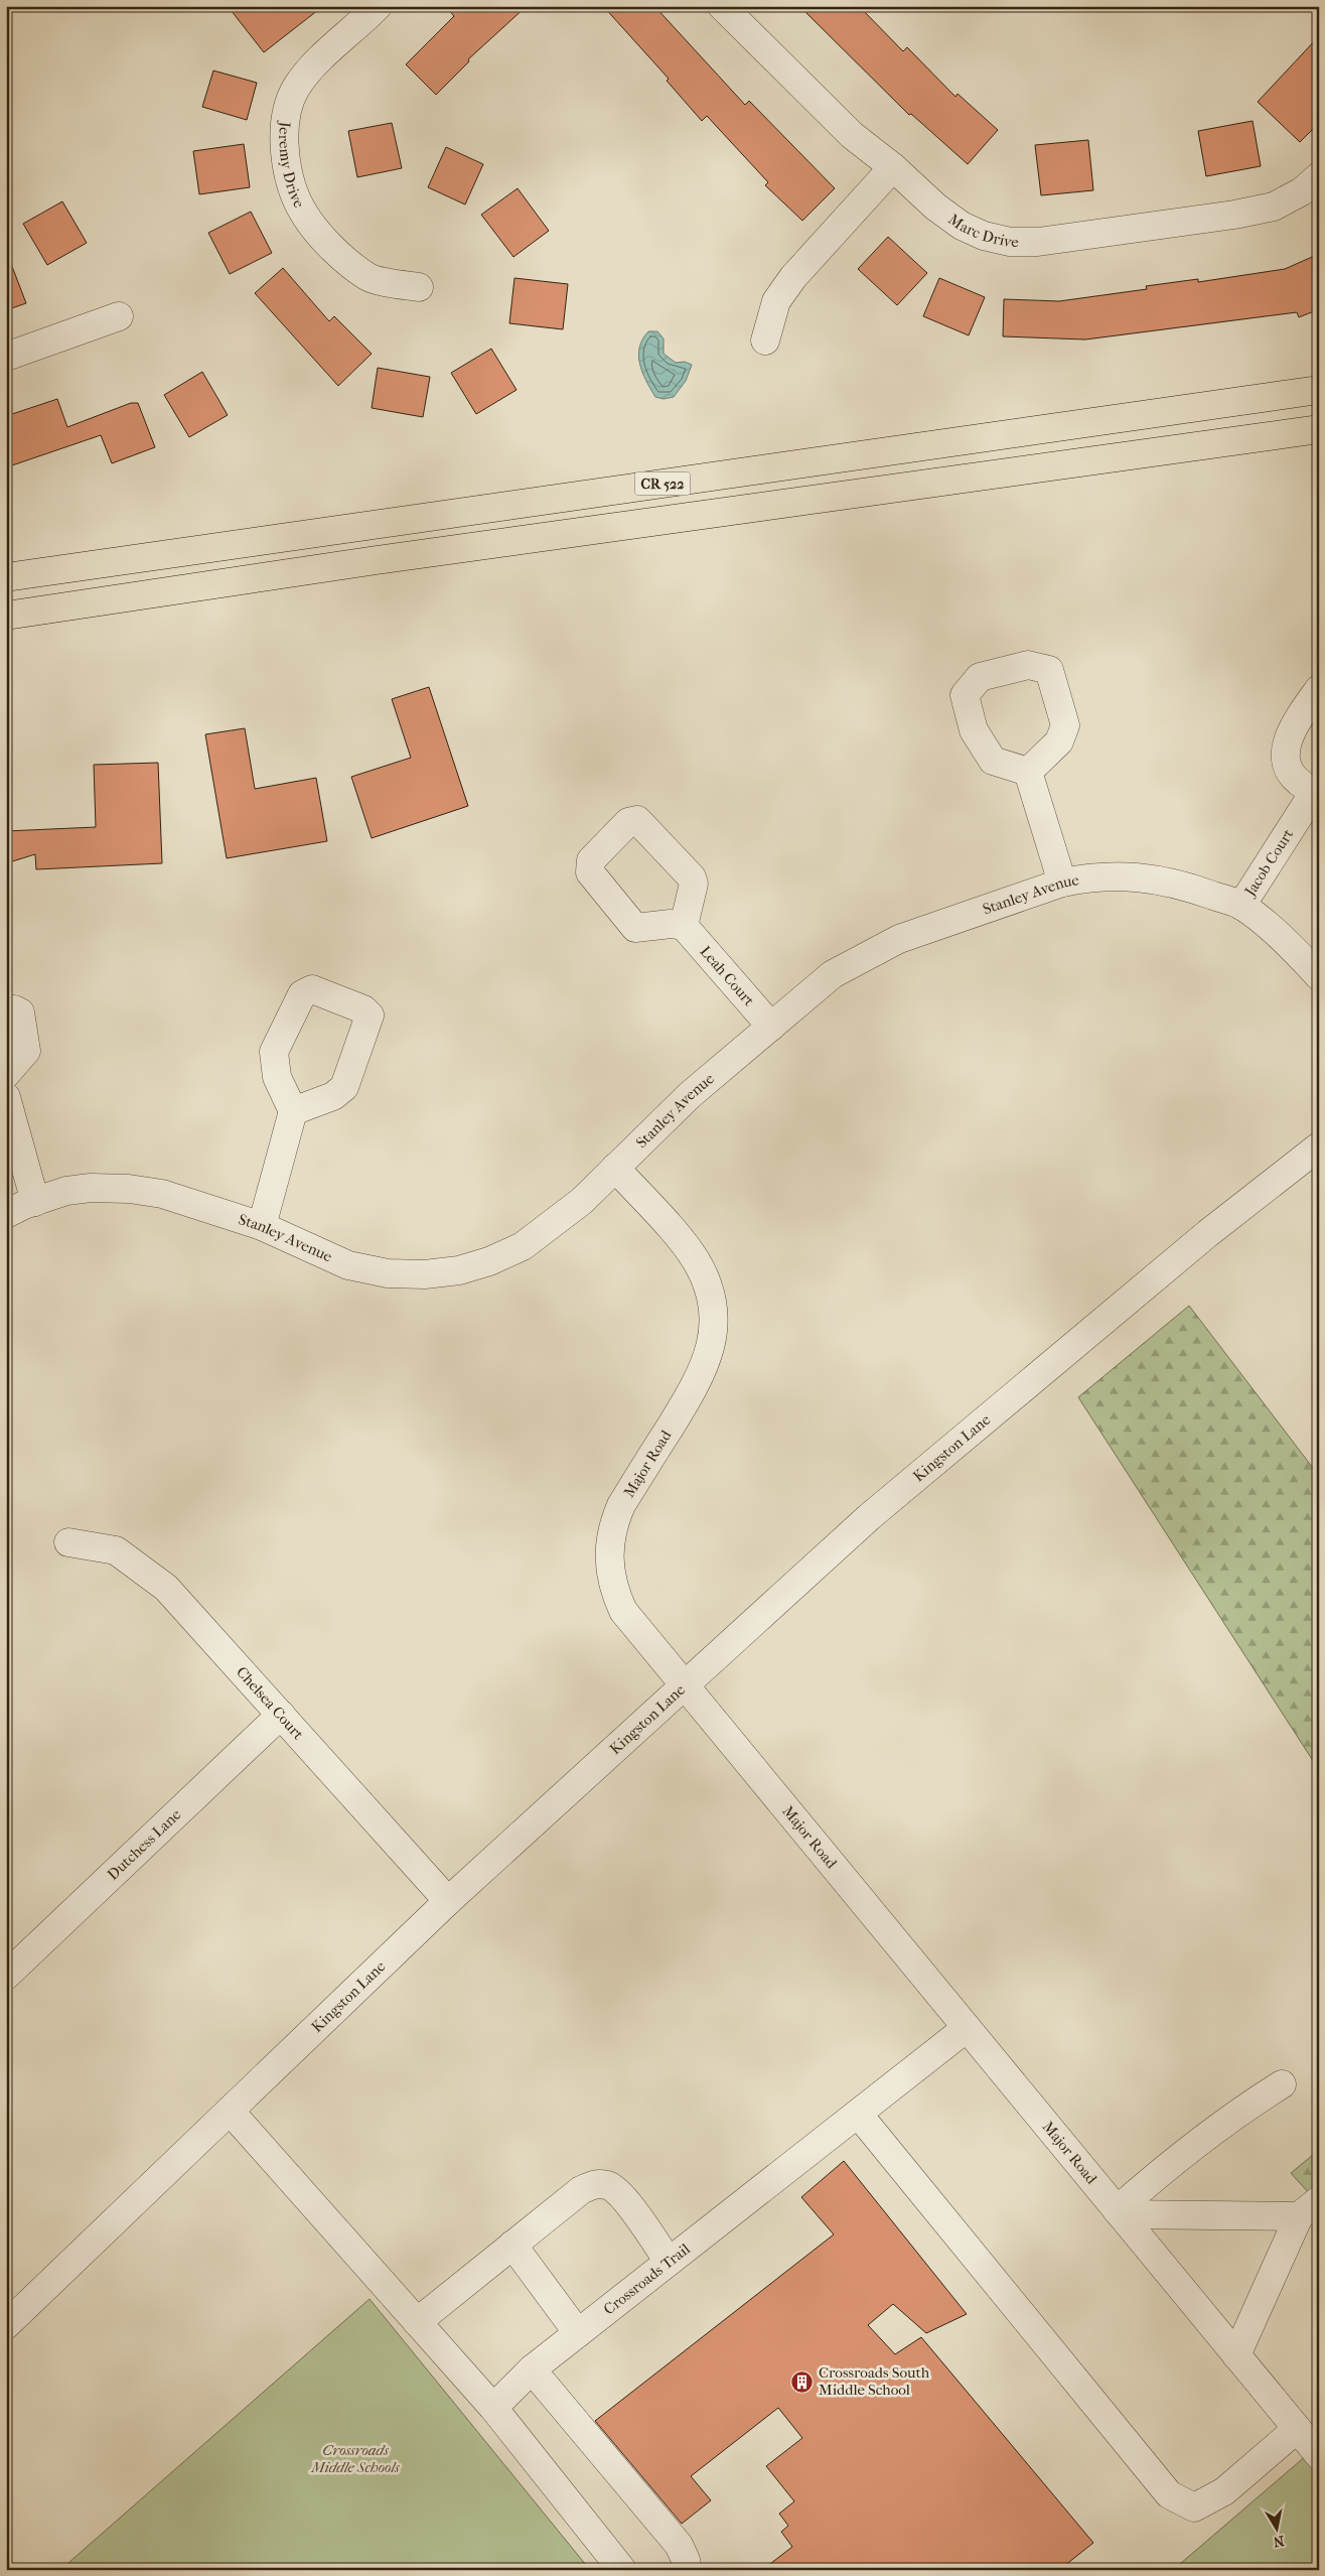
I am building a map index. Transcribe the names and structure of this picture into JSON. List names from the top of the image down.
{
  "streets": {
    "main road": ["CR 522"],
    "street": [
      "Jeremy Drive",
      "Marc Drive",
      "Jacob Court",
      "Stanley Avenue",
      "Leah Court",
      "Kingston Lane",
      "Major Road",
      "Chelsea Court",
      "Dutchess Lane",
      "Crossroads Trail"
    ]
  },
  "crossings": [
    ["Jacob Court", "Stanley Avenue"],
    ["Stanley Avenue", "Leah Court"],
    ["Stanley Avenue", "Major Road"],
    ["Kingston Lane", "Major Road"],
    ["Kingston Lane", "Chelsea Court"],
    ["Major Road", "Crossroads Trail"],
    ["Chelsea Court", "Dutchess Lane"]
  ],
  "parks": ["Crossroads Middle Schools"],
  "places": {
    "building": ["Crossroads South Middle School"]
  },
  "north": "bottom"
}
